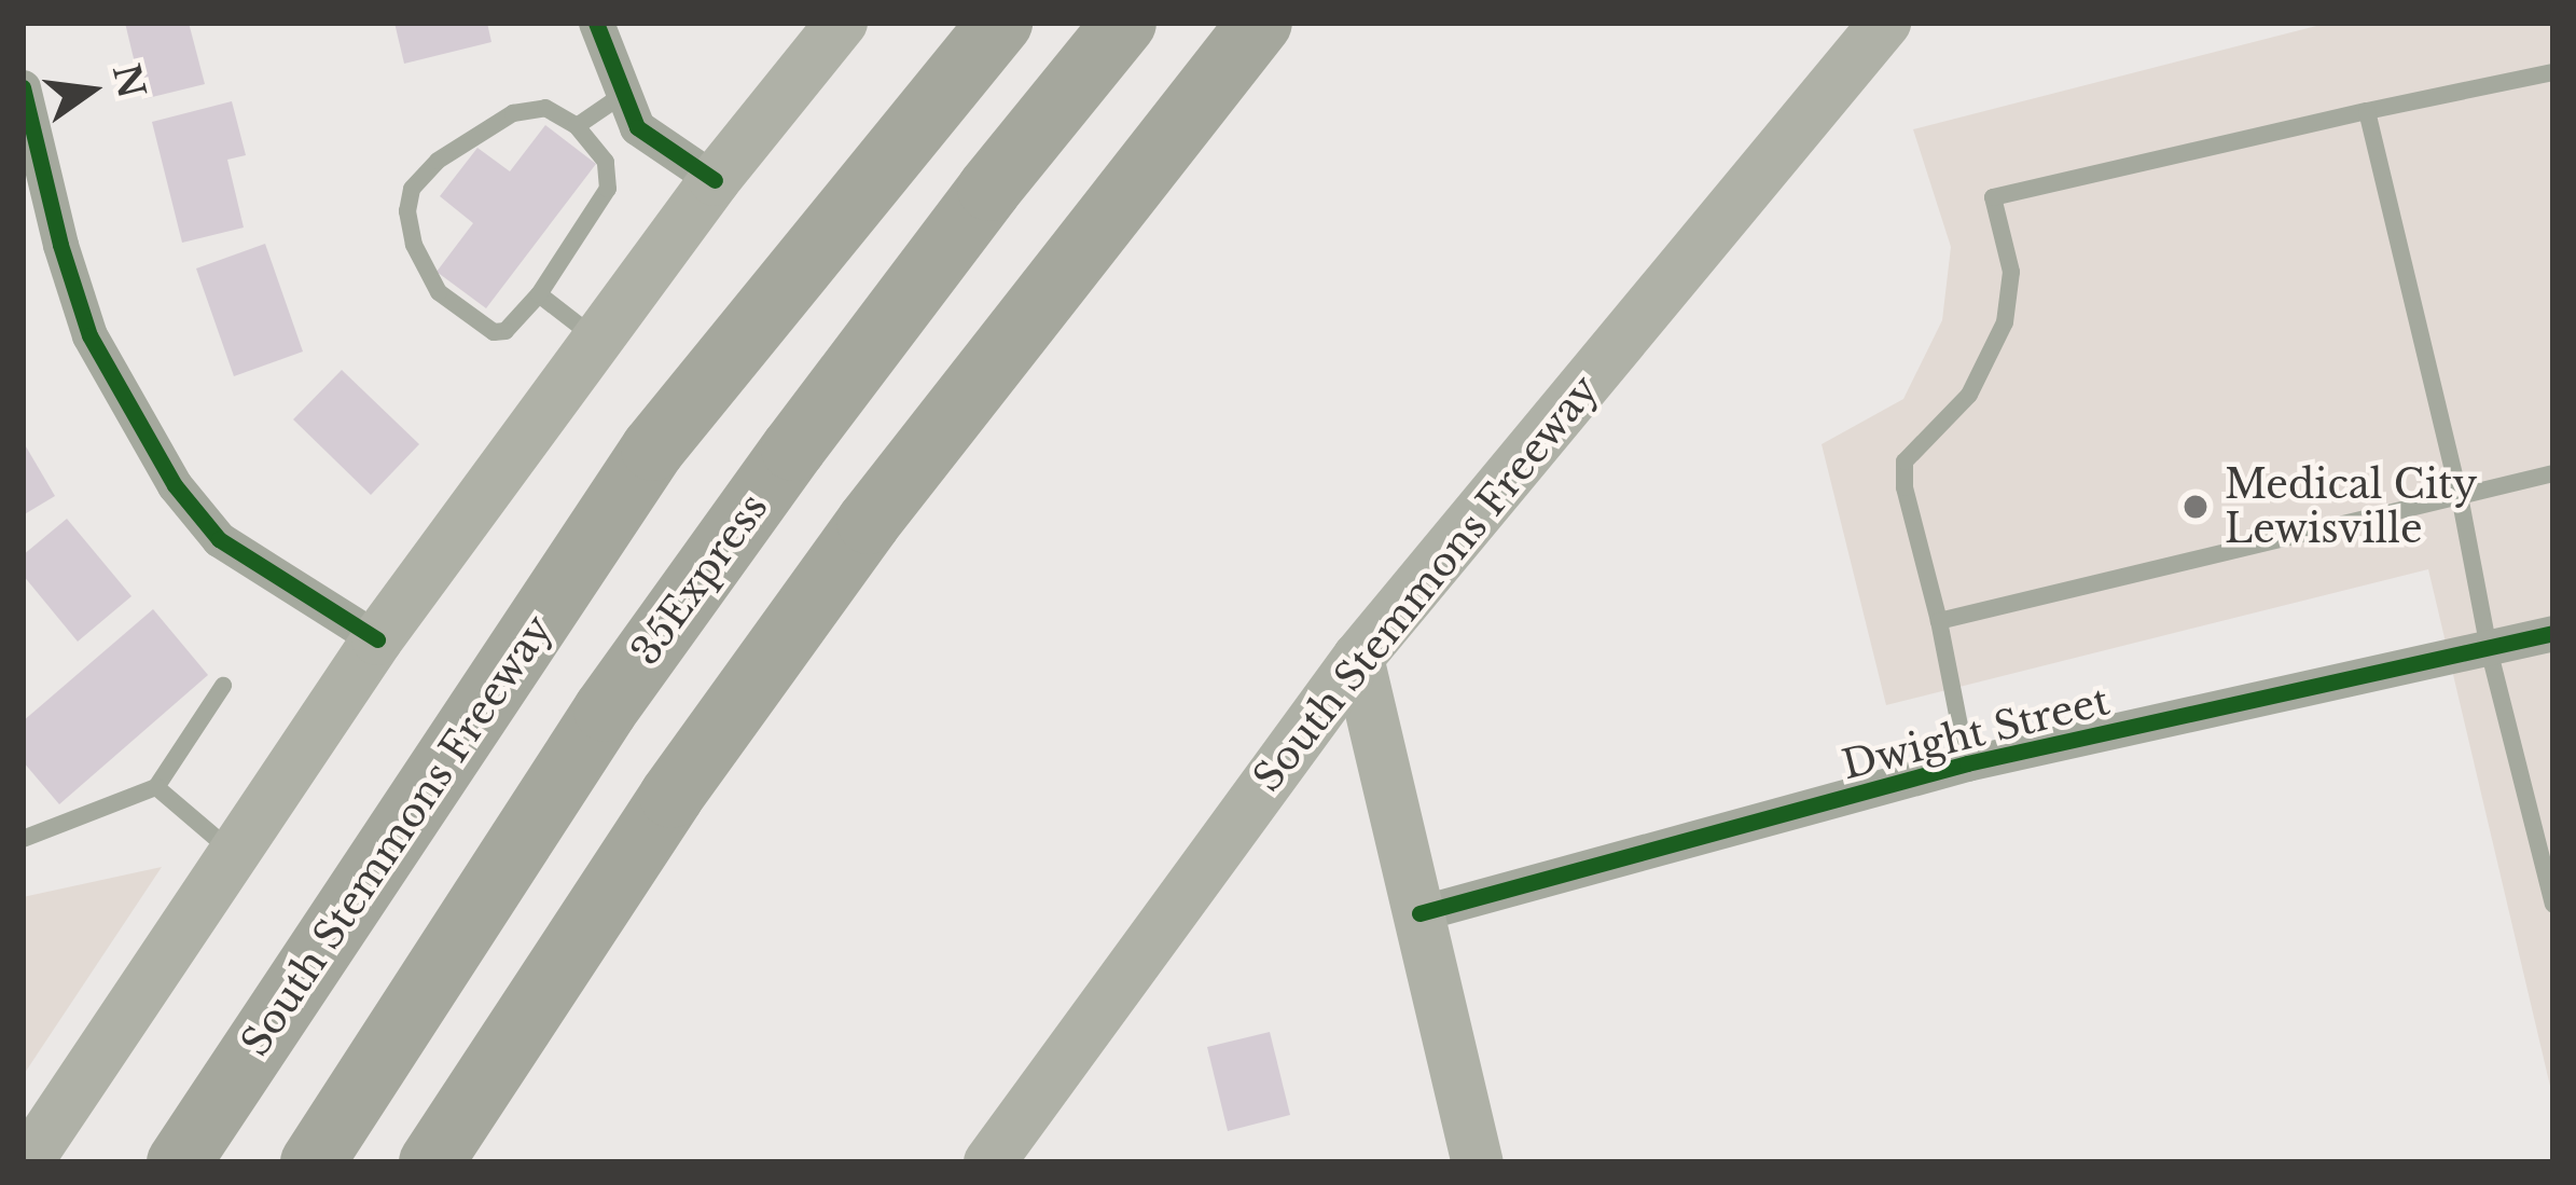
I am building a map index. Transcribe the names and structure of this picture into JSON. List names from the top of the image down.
{
  "streets": {
    "highway": ["35Express", "South Stemmons Freeway"],
    "street": ["Dwight Street"]
  },
  "places": ["Medical City Lewisville"],
  "north": "right"
}
